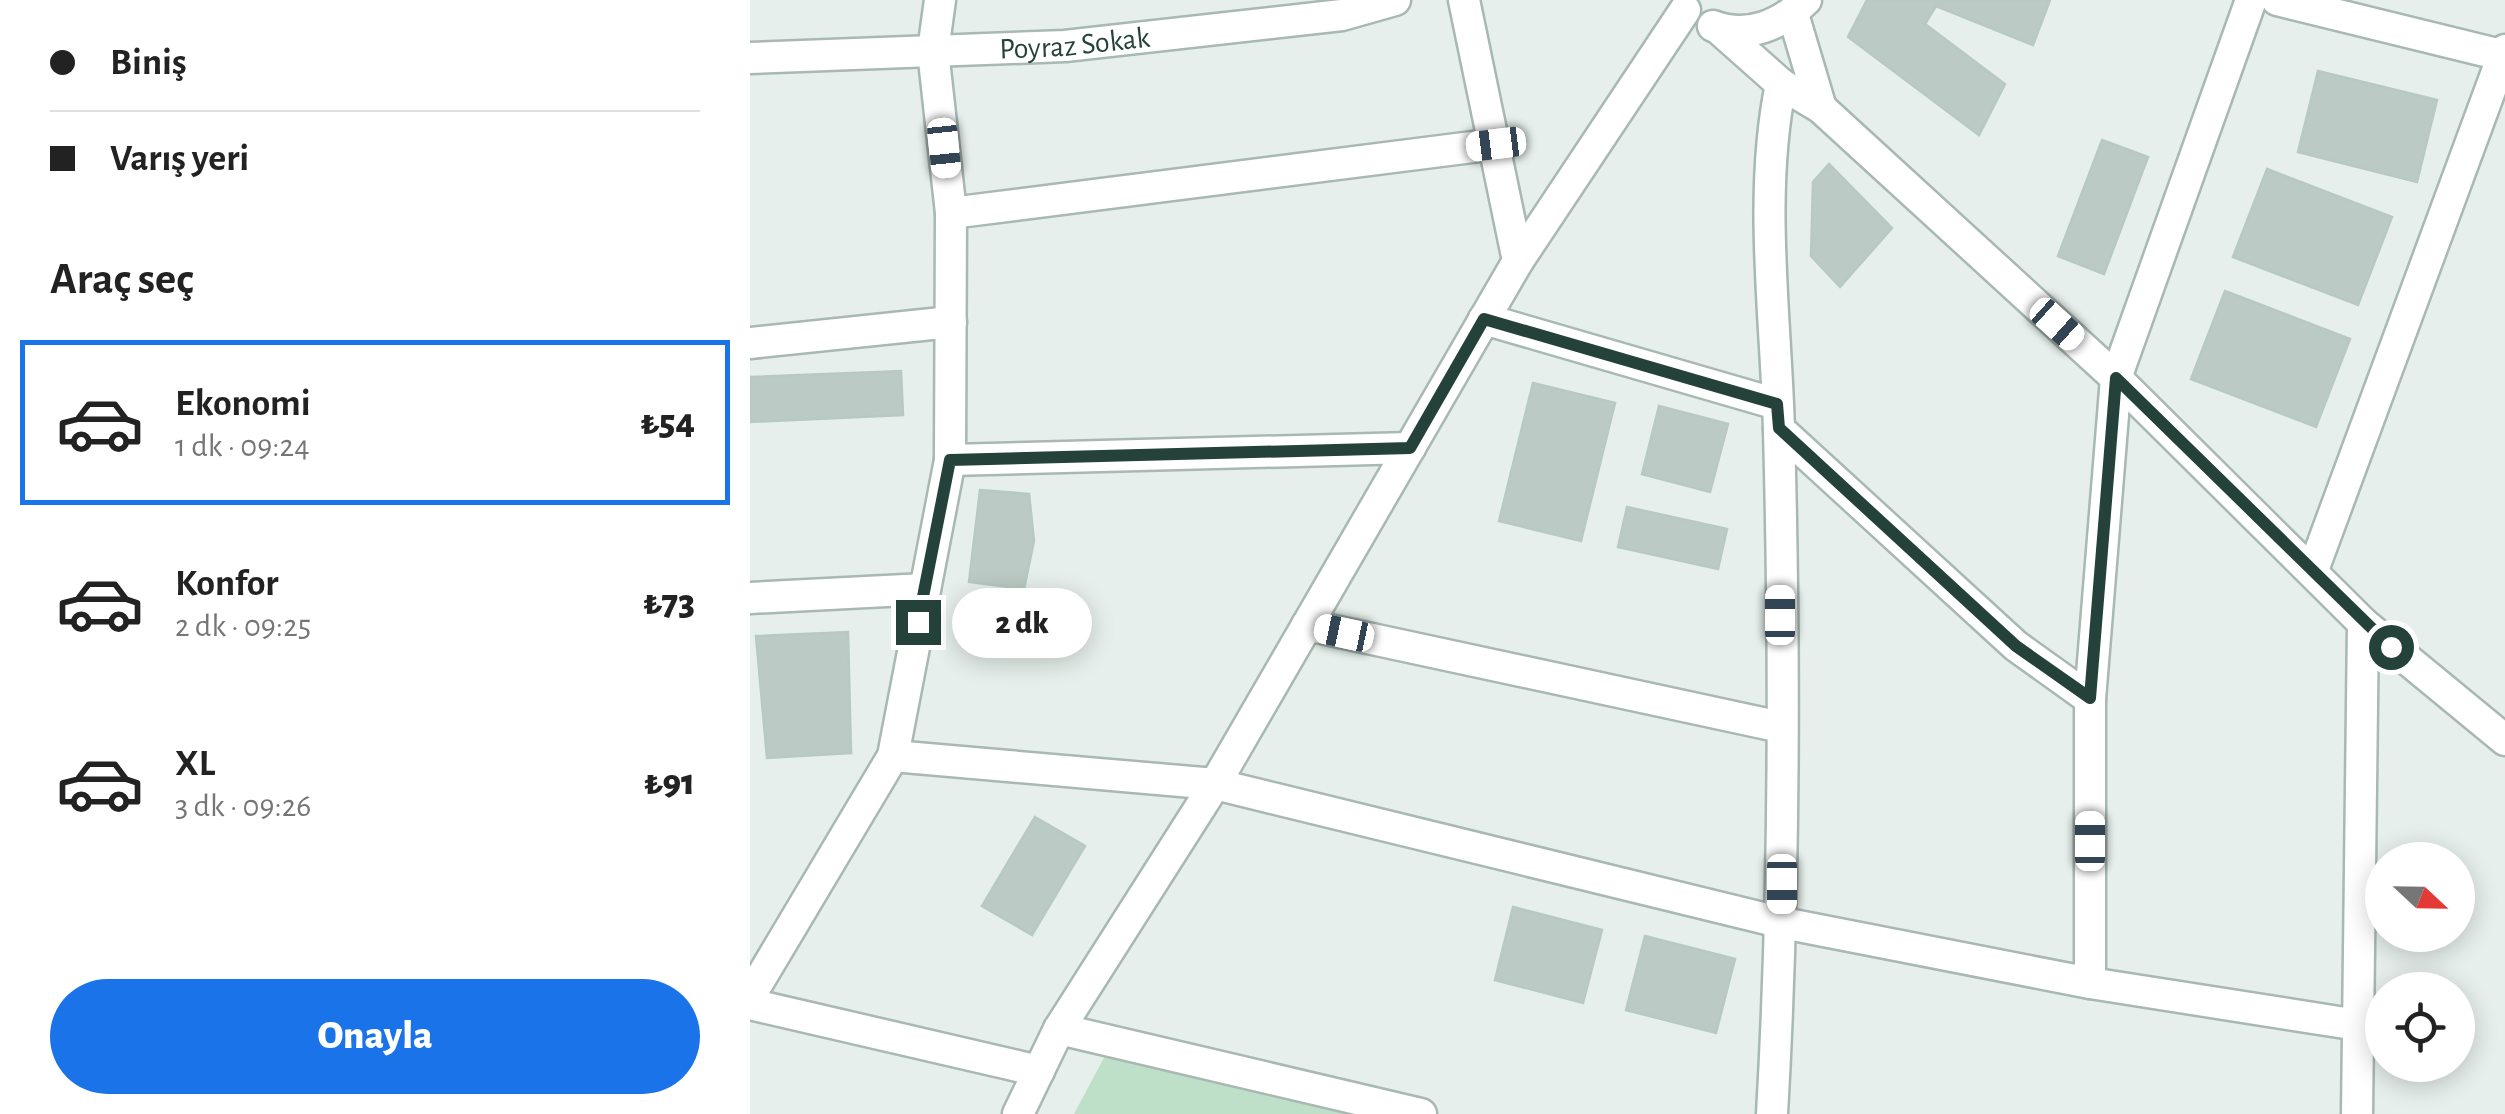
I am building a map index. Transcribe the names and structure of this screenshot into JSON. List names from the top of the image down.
{
  "streets": {
    "street": ["Poyraz Sokak"]
  },
  "north": "right",
  "page": {
    "banner": ["Biniş", "Varış yeri"],
    "heading": "Araç seç",
    "list": [
      {
        "name": "Ekonomi",
        "note": "1 dk · 09:24",
        "value": "₺54"
      },
      {
        "name": "Konfor",
        "note": "2 dk · 09:25",
        "value": "₺73"
      },
      {
        "name": "XL",
        "note": "3 dk · 09:26",
        "value": "₺91"
      }
    ],
    "bubble": "2 dk",
    "buttons": "Onayla"
  }
}
